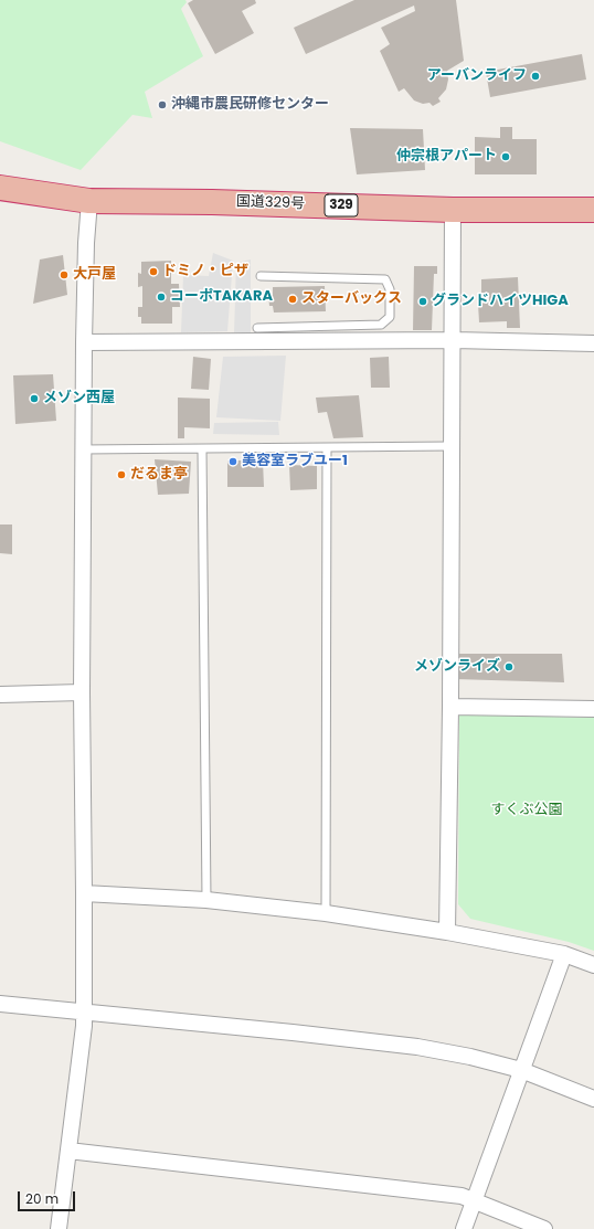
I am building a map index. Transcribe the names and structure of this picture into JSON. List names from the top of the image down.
{
  "streets": {
    "highway": ["国道329号", "329"]
  },
  "parks": ["すくぶ公園"],
  "places": [
    "アーバンライフ",
    "沖縄市農民研修センター",
    "仲宗根アパート",
    "ドミノ・ピザ",
    "大戸屋",
    "コーポTAKARA",
    "スターバックス",
    "グランドハイツHIGA",
    "メゾン西屋",
    "美容室ラブユー1",
    "だるま亭",
    "メゾンライズ"
  ],
  "scale_bar": "20 m"
}
